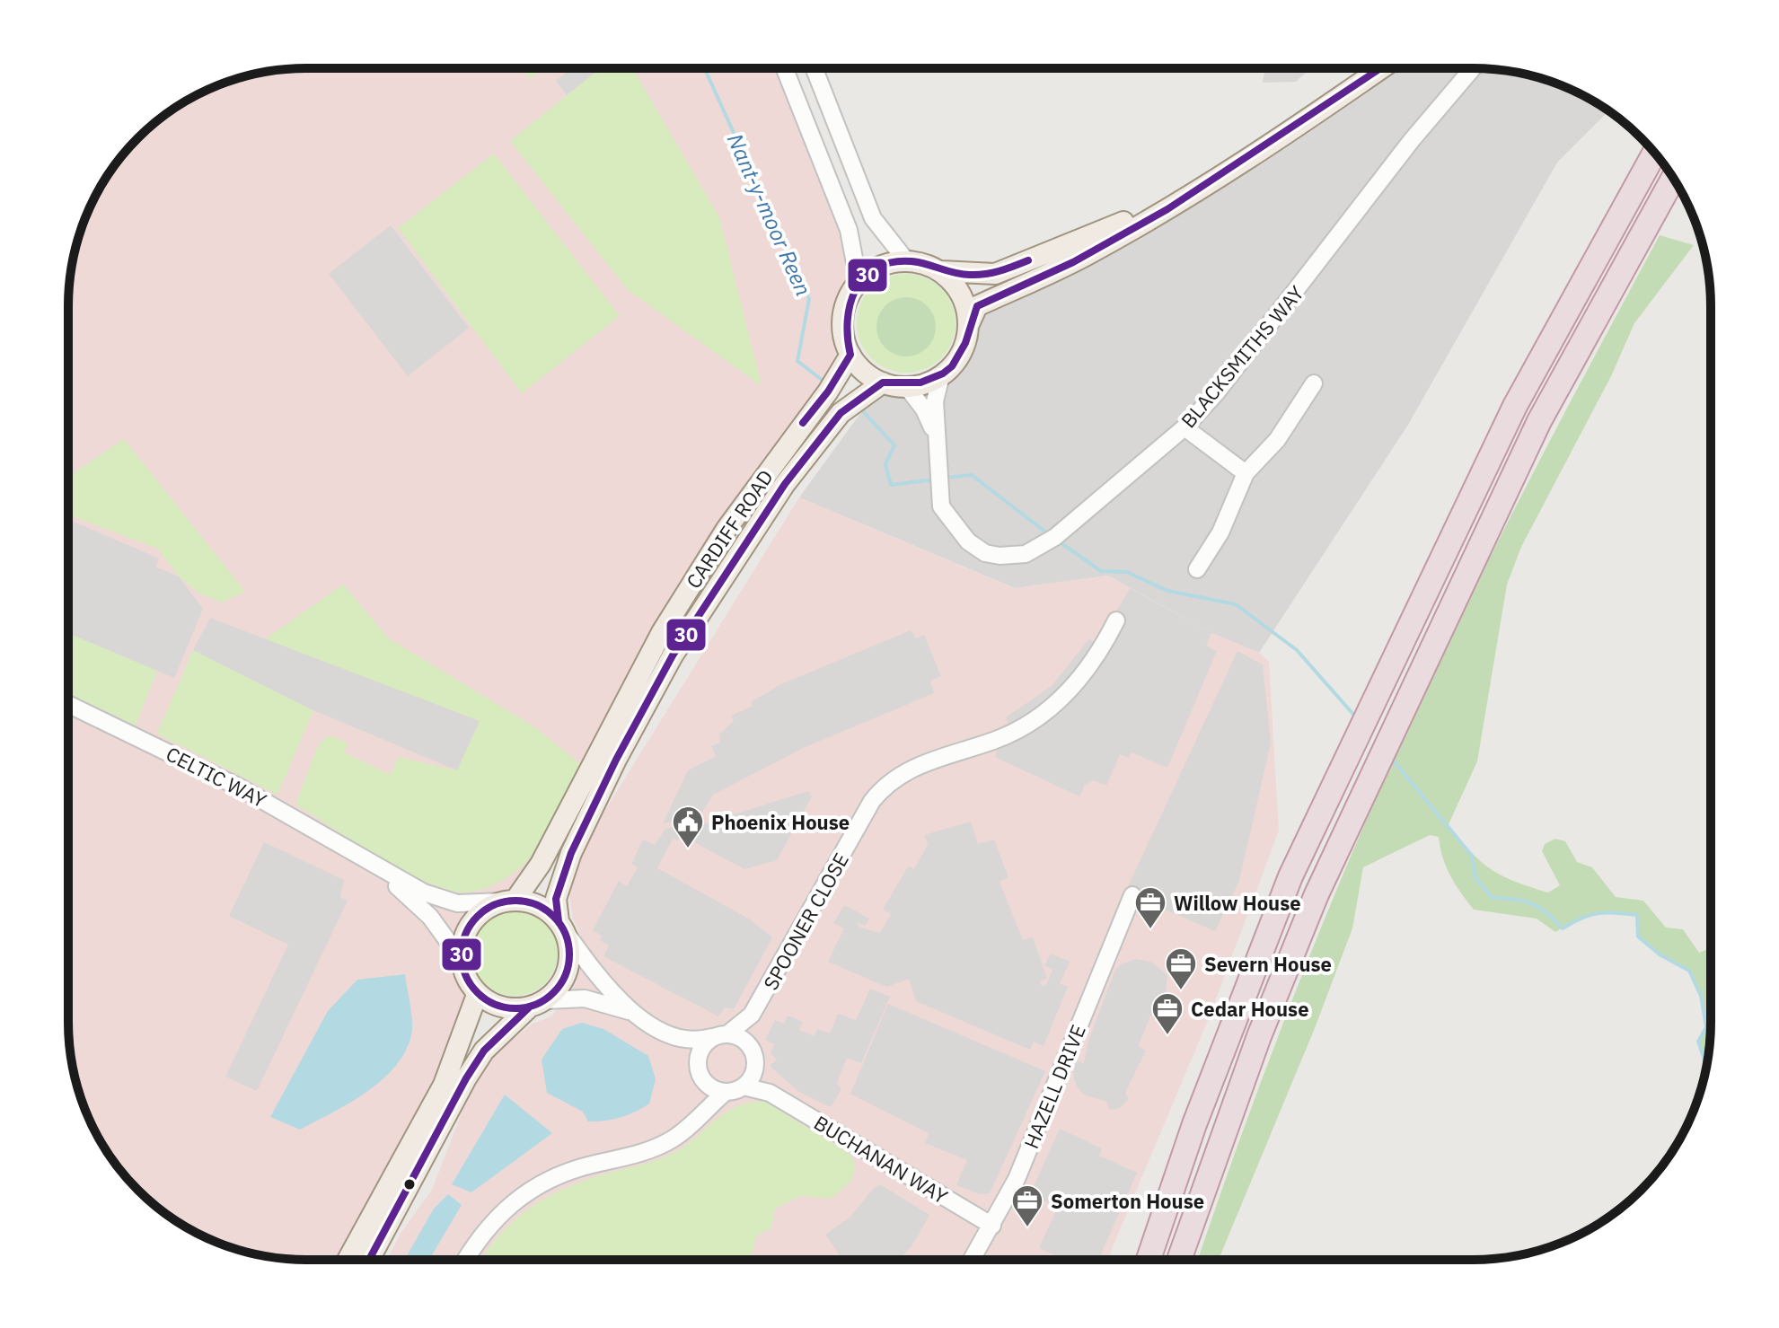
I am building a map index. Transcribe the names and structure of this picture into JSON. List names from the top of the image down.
{
  "streets": {
    "main road": ["CARDIFF ROAD"],
    "street": [
      "BLACKSMITHS WAY",
      "CELTIC WAY",
      "SPOONER CLOSE",
      "HAZELL DRIVE",
      "BUCHANAN WAY"
    ]
  },
  "crossings": [
    ["BLACKSMITHS WAY", "CARDIFF ROAD"],
    ["CARDIFF ROAD", "CELTIC WAY"],
    ["SPOONER CLOSE", "BUCHANAN WAY"],
    ["HAZELL DRIVE", "BUCHANAN WAY"]
  ],
  "water": ["Nant-y-moor Reen"],
  "places": {
    "public building": ["Phoenix House"],
    "office": [
      "Willow House",
      "Severn House",
      "Cedar House",
      "Somerton House"
    ]
  },
  "lines": ["transit line 30"]
}
